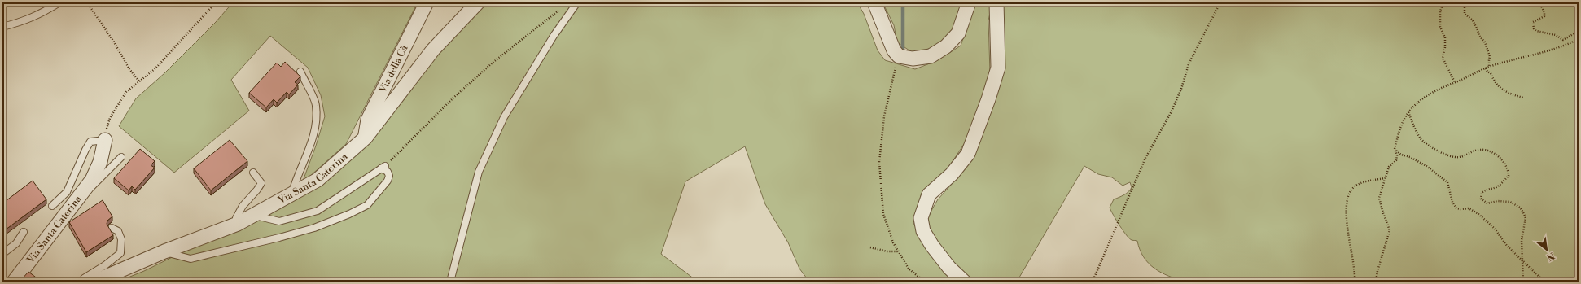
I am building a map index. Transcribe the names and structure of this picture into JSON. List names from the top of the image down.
{
  "streets": {
    "street": ["Via della Cà", "Via Santa Caterina"]
  },
  "crossings": [
    ["Via della Cà", "Via Santa Caterina"]
  ],
  "north": "bottom right"
}
